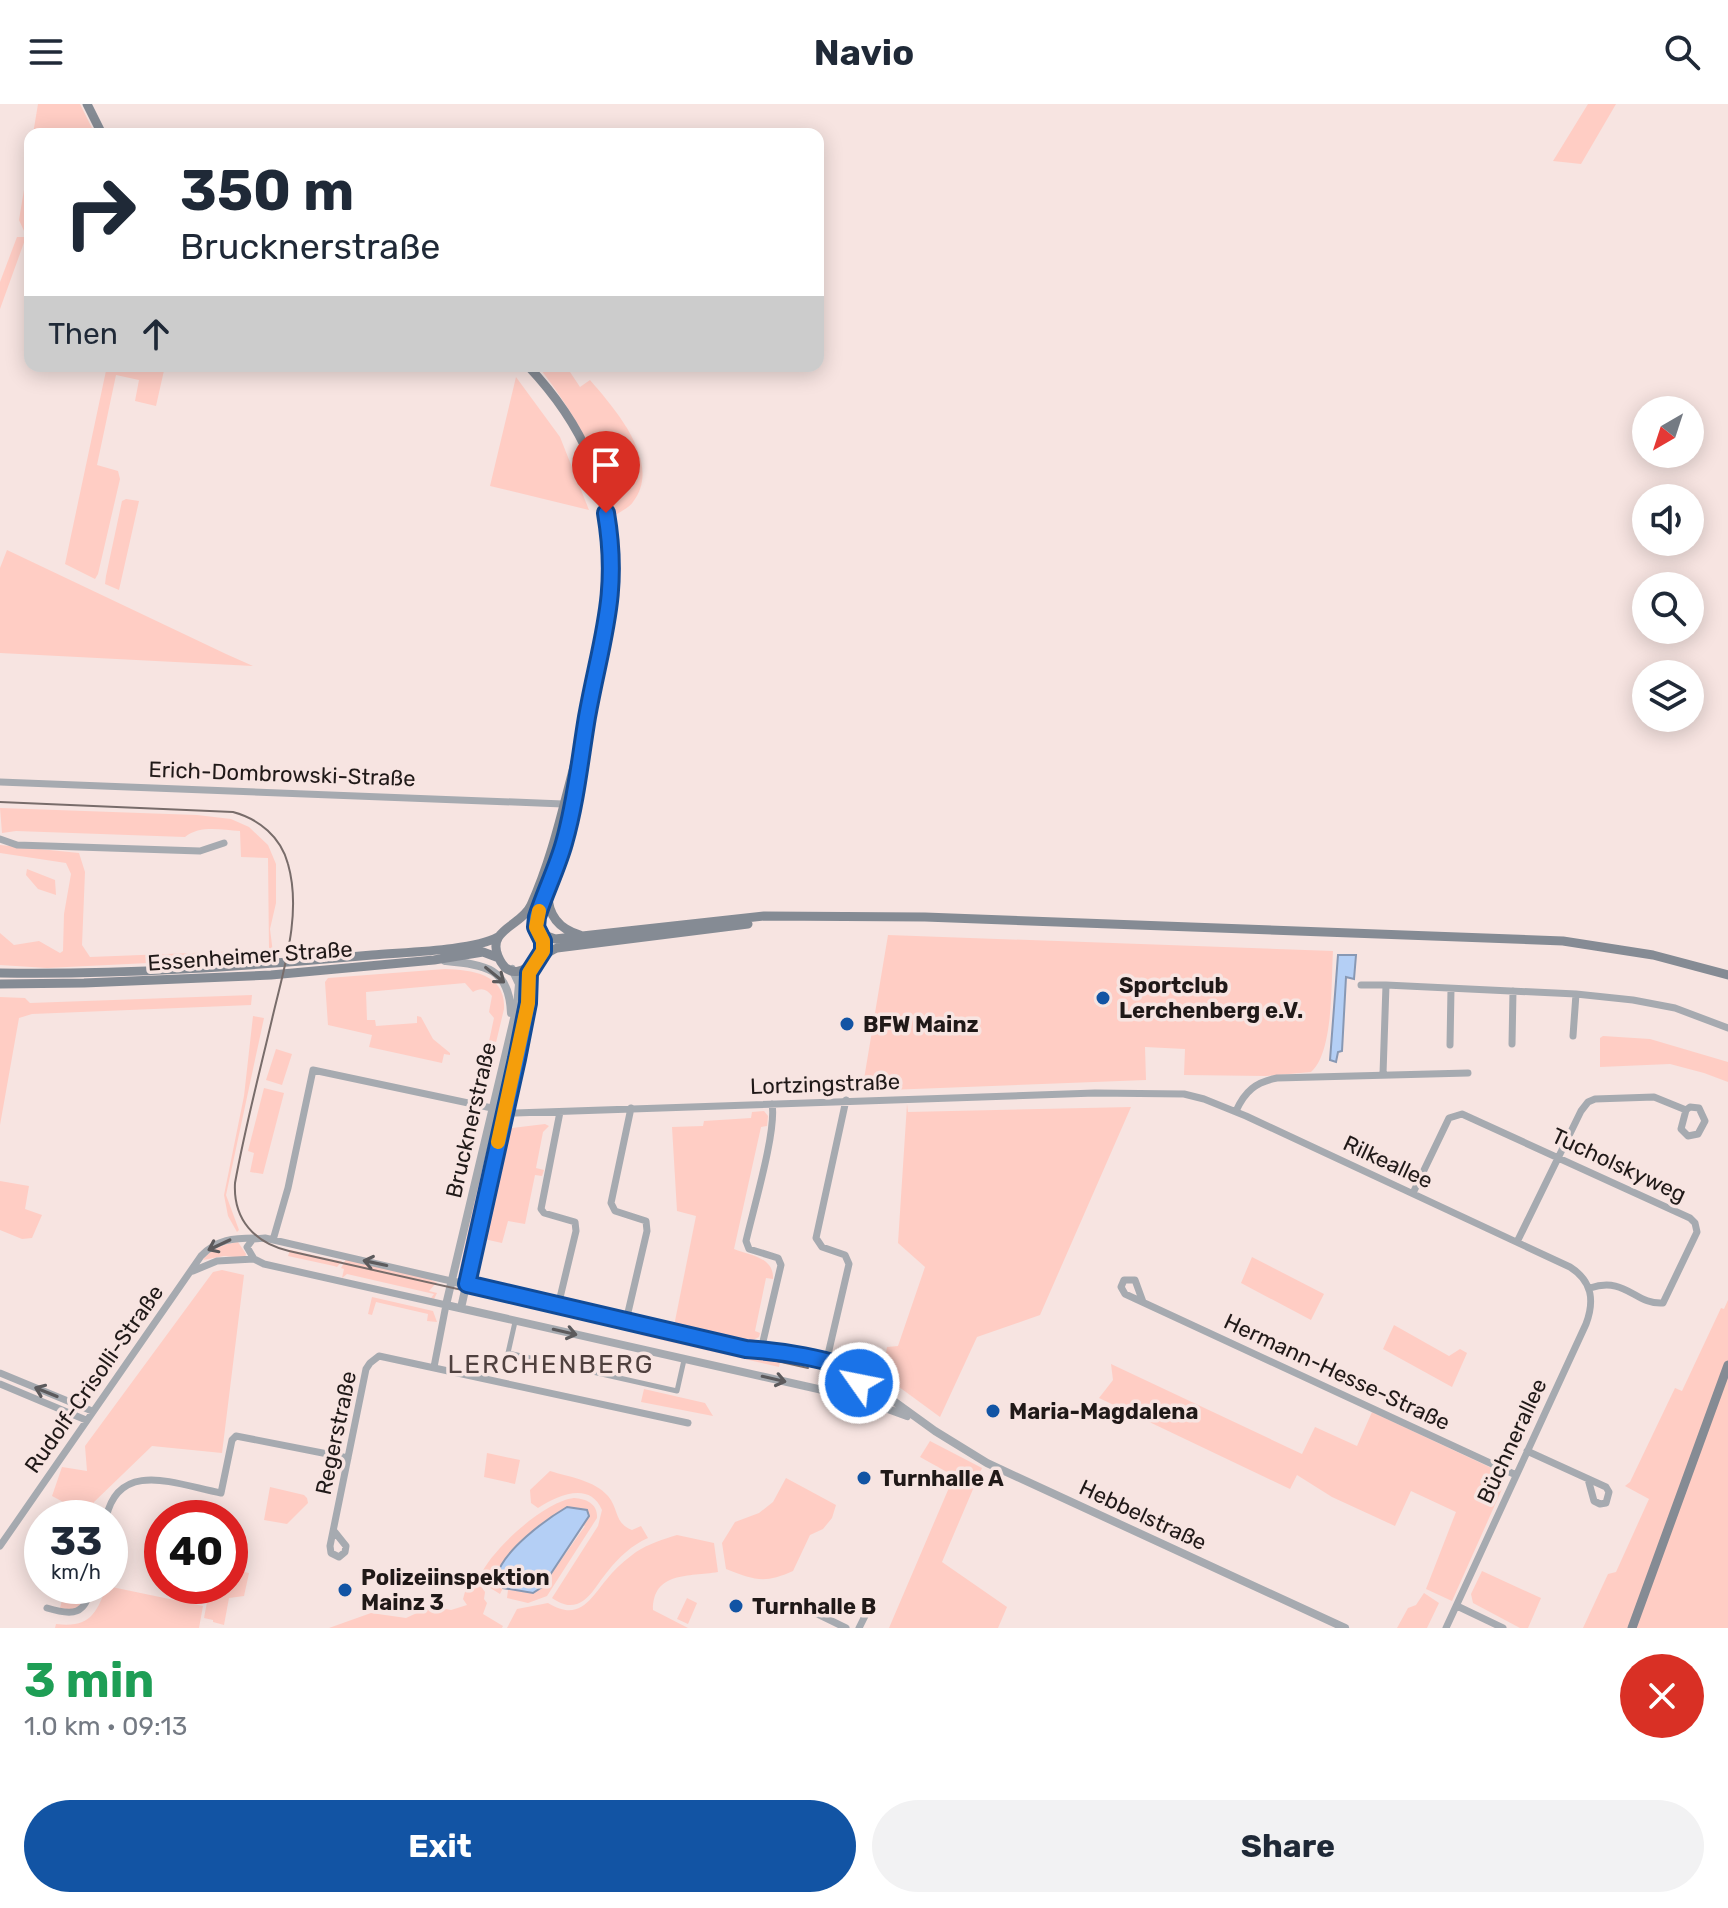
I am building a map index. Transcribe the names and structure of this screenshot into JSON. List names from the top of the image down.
{
  "streets": {
    "main road": ["Essenheimer Straße"],
    "street": [
      "Erich-Dombrowski-Straße",
      "Lortzingstraße",
      "Brucknerstraße",
      "Rilkeallee",
      "Tucholskyweg",
      "Hermann-Hesse-Straße",
      "Rudolf-Crisolli-Straße",
      "Regerstraße",
      "Büchnerallee",
      "Hebbelstraße"
    ]
  },
  "crossings": [
    ["Essenheimer Straße", "Brucknerstraße"],
    ["Lortzingstraße", "Brucknerstraße"],
    ["Lortzingstraße", "Rilkeallee"],
    ["Lortzingstraße", "Rudolf-Crisolli-Straße"],
    ["Brucknerstraße", "Rudolf-Crisolli-Straße"],
    ["Rilkeallee", "Tucholskyweg"],
    ["Rilkeallee", "Büchnerallee"],
    ["Tucholskyweg", "Büchnerallee"],
    ["Hermann-Hesse-Straße", "Büchnerallee"]
  ],
  "districts": ["LERCHENBERG"],
  "places": [
    "Sportclub Lerchenberg e.V.",
    "BFW Mainz",
    "Maria-Magdalena",
    "Turnhalle A",
    "Polizeiinspektion Mainz 3",
    "Turnhalle B"
  ],
  "north": "bottom left",
  "page": {
    "header": "Navio",
    "turn": ["350 m", "Brucknerstraße"],
    "then": "Then",
    "speed": "33 km/h",
    "limit": "40",
    "heading": ["3 min", "1.0 km · 09:13"],
    "buttons": ["Exit", "Share"]
  }
}
